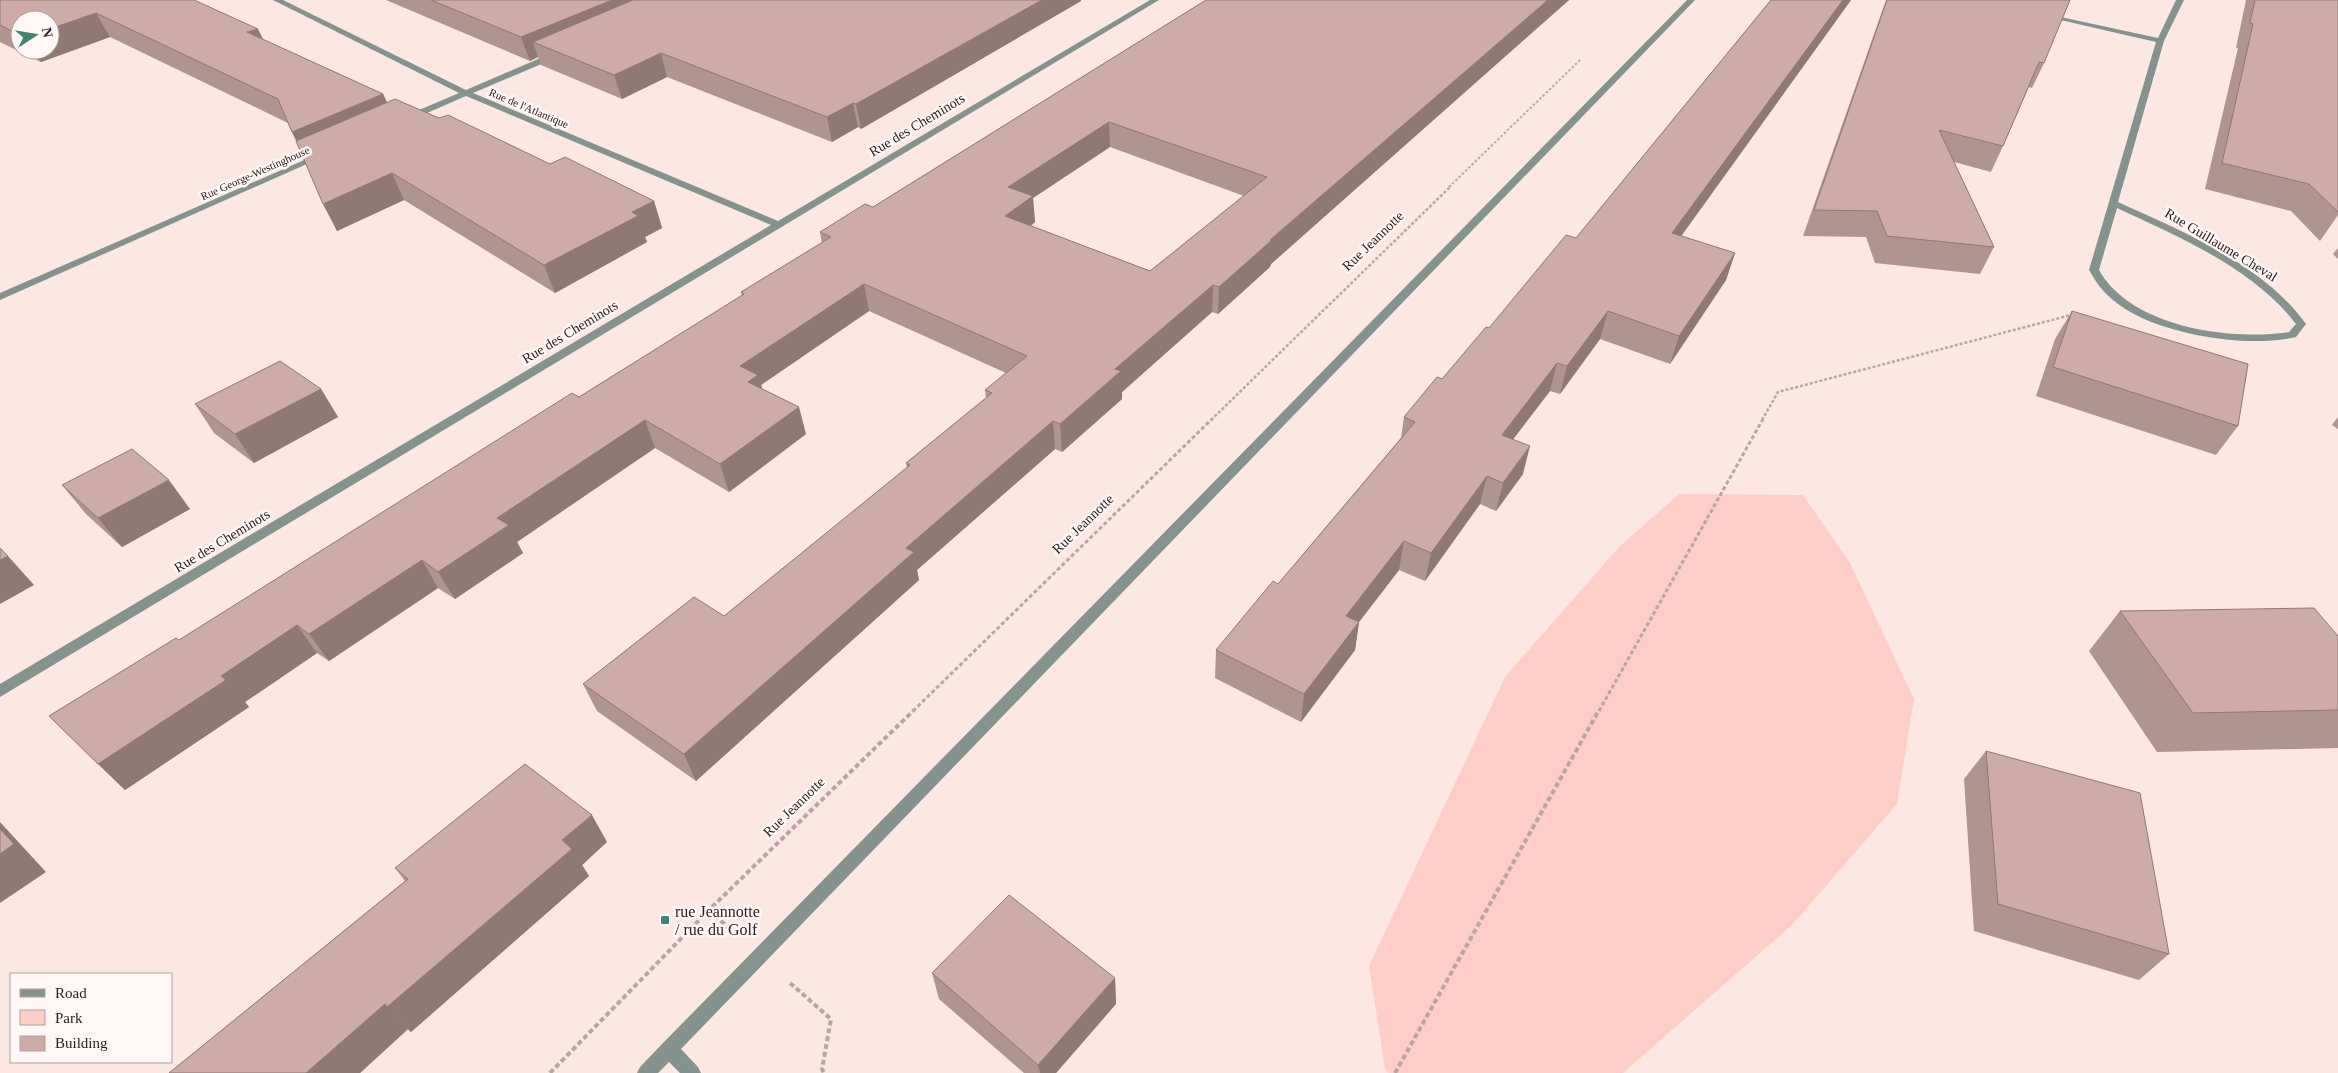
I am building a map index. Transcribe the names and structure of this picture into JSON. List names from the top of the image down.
{
  "streets": {
    "street": [
      "Rue de l'Atlantique",
      "Rue des Cheminots",
      "Rue George-Westinghouse",
      "Rue Guillaume Cheval"
    ],
    "path": ["Rue Jeannotte"]
  },
  "crossings": [
    ["Rue de l'Atlantique", "Rue des Cheminots"]
  ],
  "places": {
    "transit": ["rue Jeannotte / rue du Golf"]
  },
  "legend": ["Road", "Park", "Building"],
  "north": "right"
}
